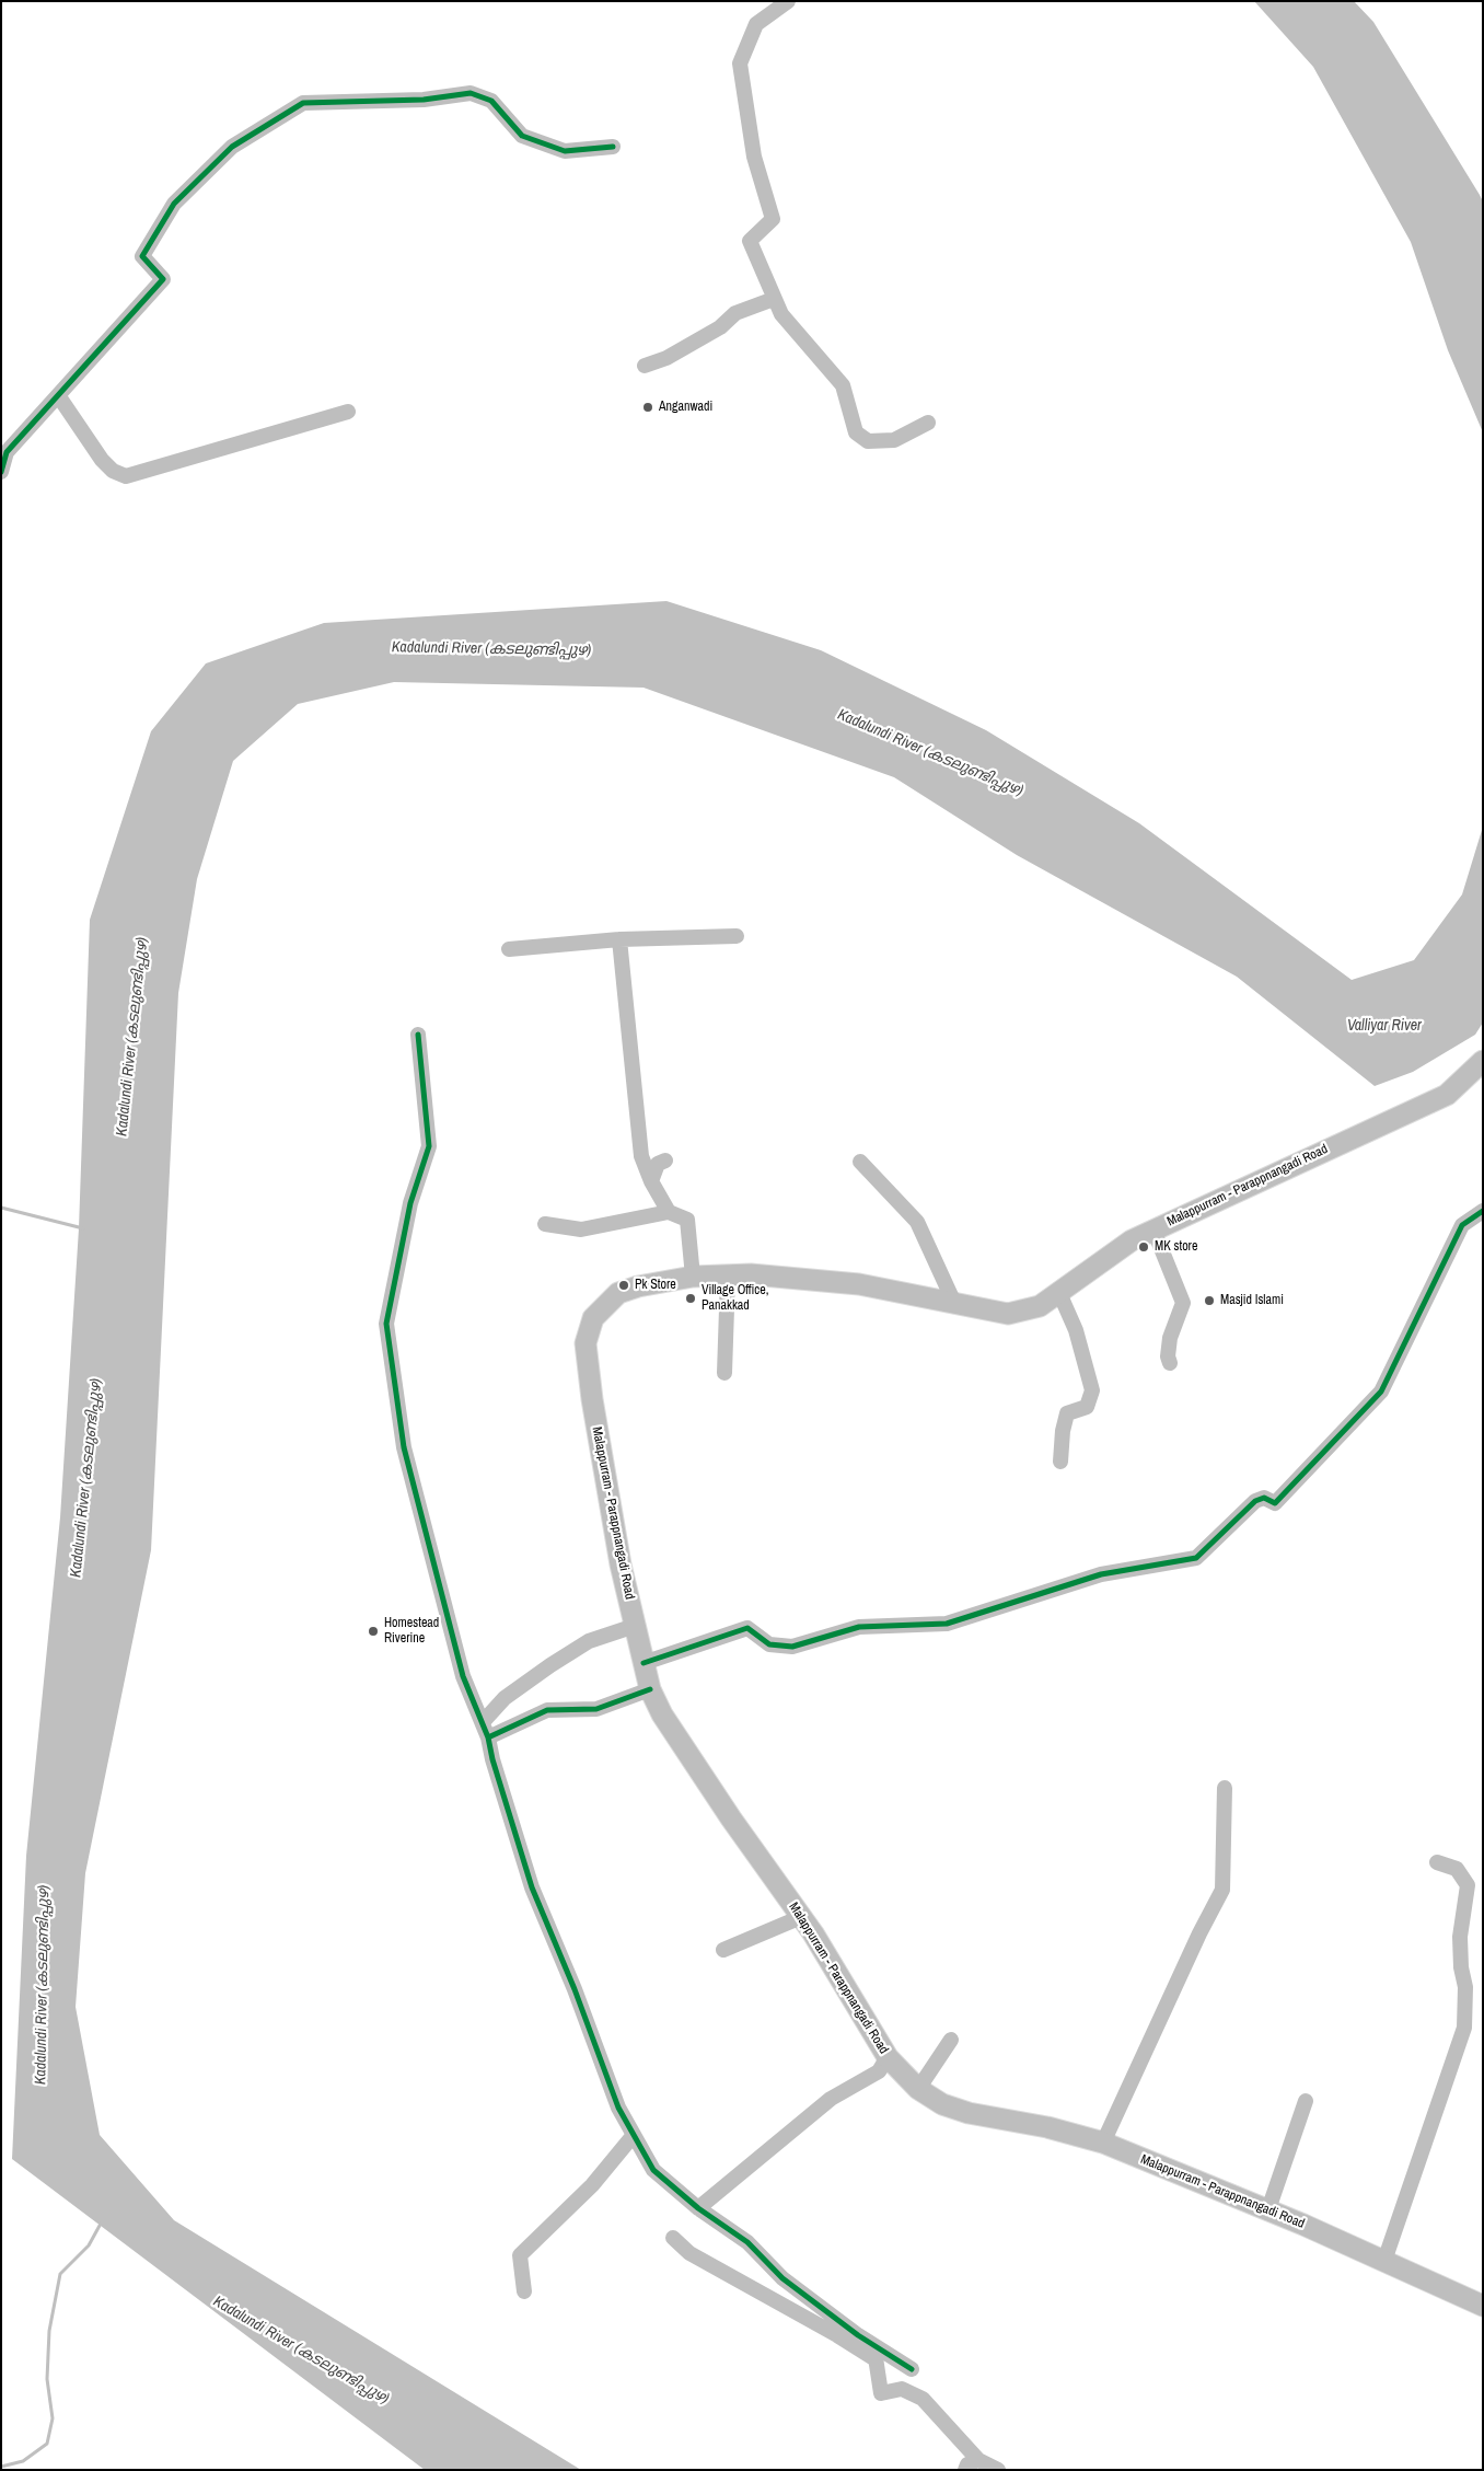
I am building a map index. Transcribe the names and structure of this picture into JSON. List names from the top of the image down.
{
  "streets": {
    "main road": ["Malappurram - Parappnangadi Road"]
  },
  "water": ["Kadalundi River (കടലുണ്ടിപ്പുഴ)", "Valliyar River"],
  "places": [
    "Anganwadi",
    "MK store",
    "Pk Store",
    "Village Office, Panakkad",
    "Masjid Islami",
    "Homestead Riverine"
  ]
}
